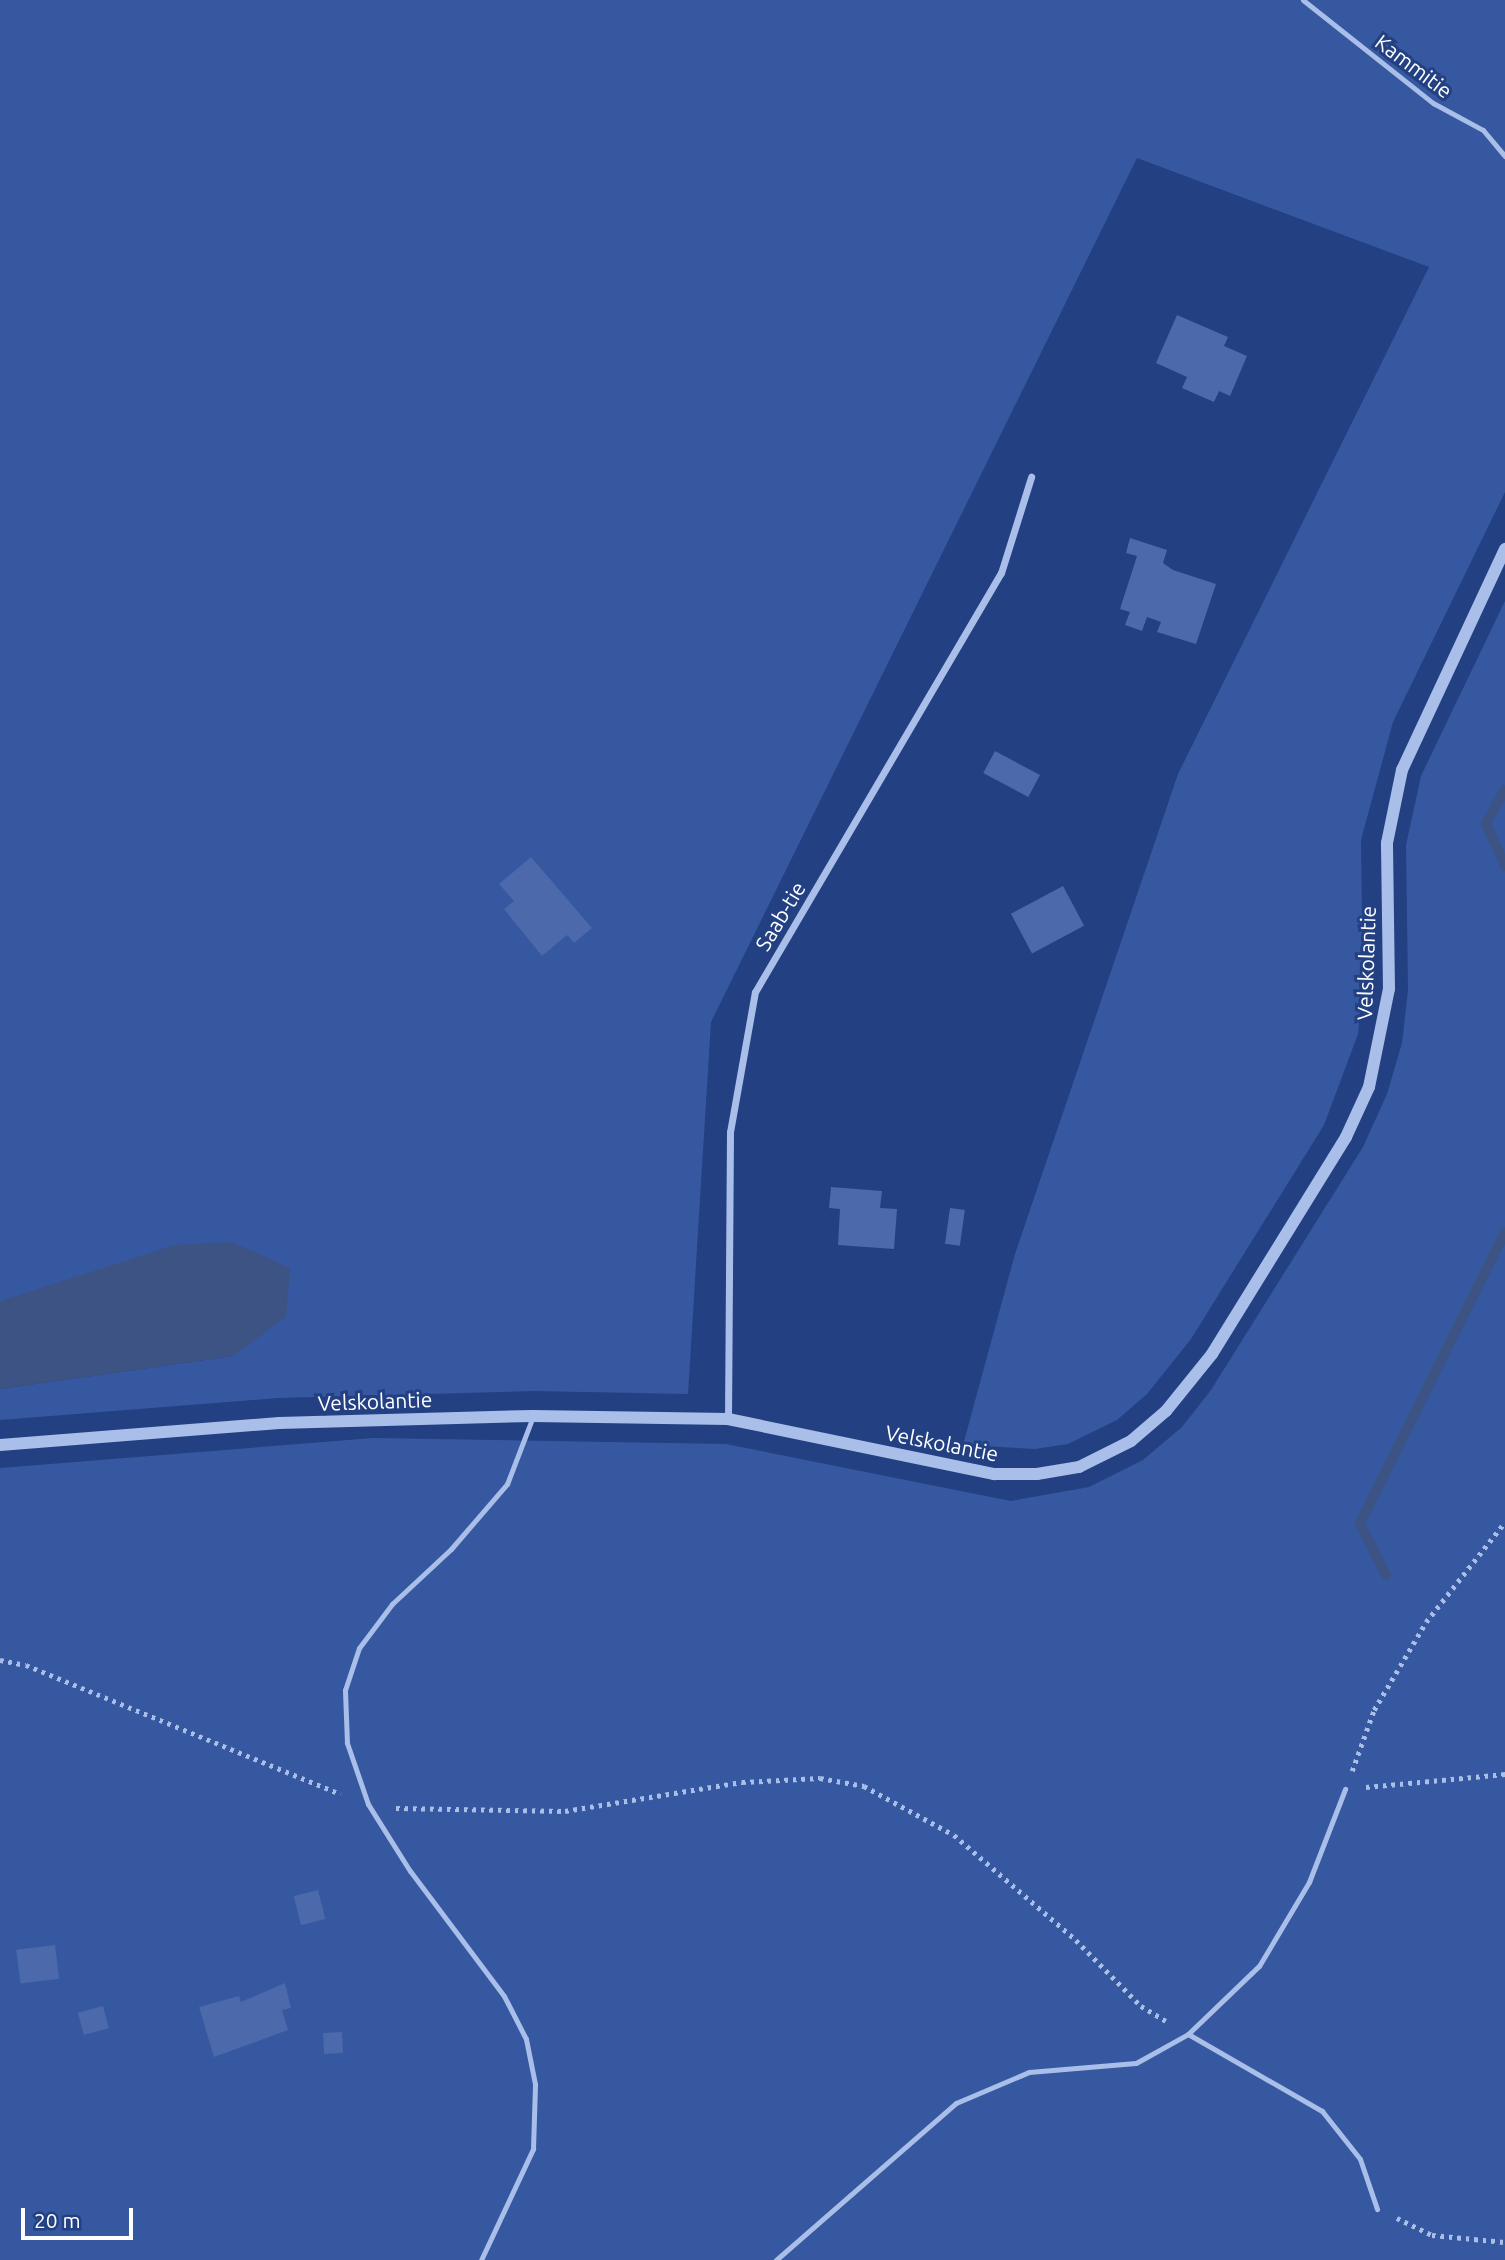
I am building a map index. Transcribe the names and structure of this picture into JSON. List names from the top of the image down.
{
  "streets": {
    "street": ["Saab-tie", "Velskolantie"],
    "lane": ["Kammitie"]
  },
  "crossings": [
    ["Saab-tie", "Velskolantie"]
  ],
  "scale_bar": "20 m"
}
